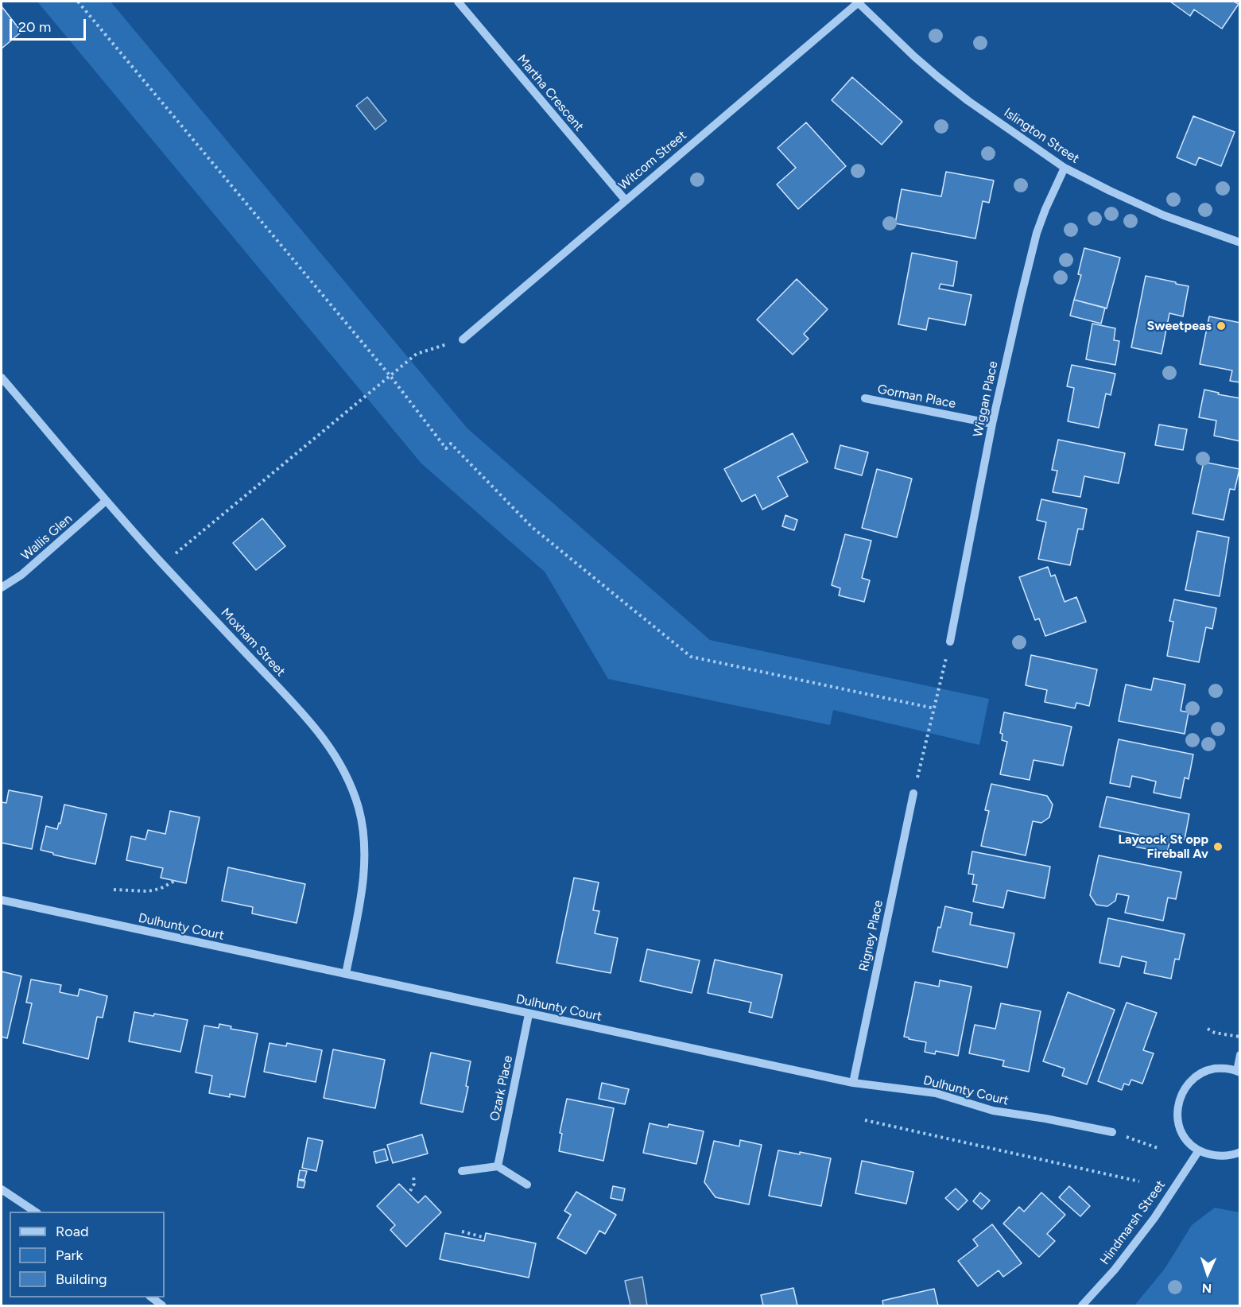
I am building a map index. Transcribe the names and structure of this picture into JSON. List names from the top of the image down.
{
  "streets": {
    "street": [
      "Martha Crescent",
      "Islington Street",
      "Witcom Street",
      "Gorman Place",
      "Wiggan Place",
      "Wallis Glen",
      "Moxham Street",
      "Dulhunty Court",
      "Rigney Place",
      "Ozark Place",
      "Hindmarsh Street"
    ]
  },
  "crossings": [
    ["Martha Crescent", "Witcom Street"],
    ["Islington Street", "Witcom Street"],
    ["Islington Street", "Wiggan Place"],
    ["Gorman Place", "Wiggan Place"],
    ["Wallis Glen", "Moxham Street"],
    ["Moxham Street", "Dulhunty Court"],
    ["Dulhunty Court", "Rigney Place"],
    ["Dulhunty Court", "Ozark Place"]
  ],
  "places": ["Sweetpeas", "Laycock St opp Fireball Av"],
  "legend": ["Road", "Park", "Building"],
  "scale_bar": "20 m",
  "north": "bottom"
}
